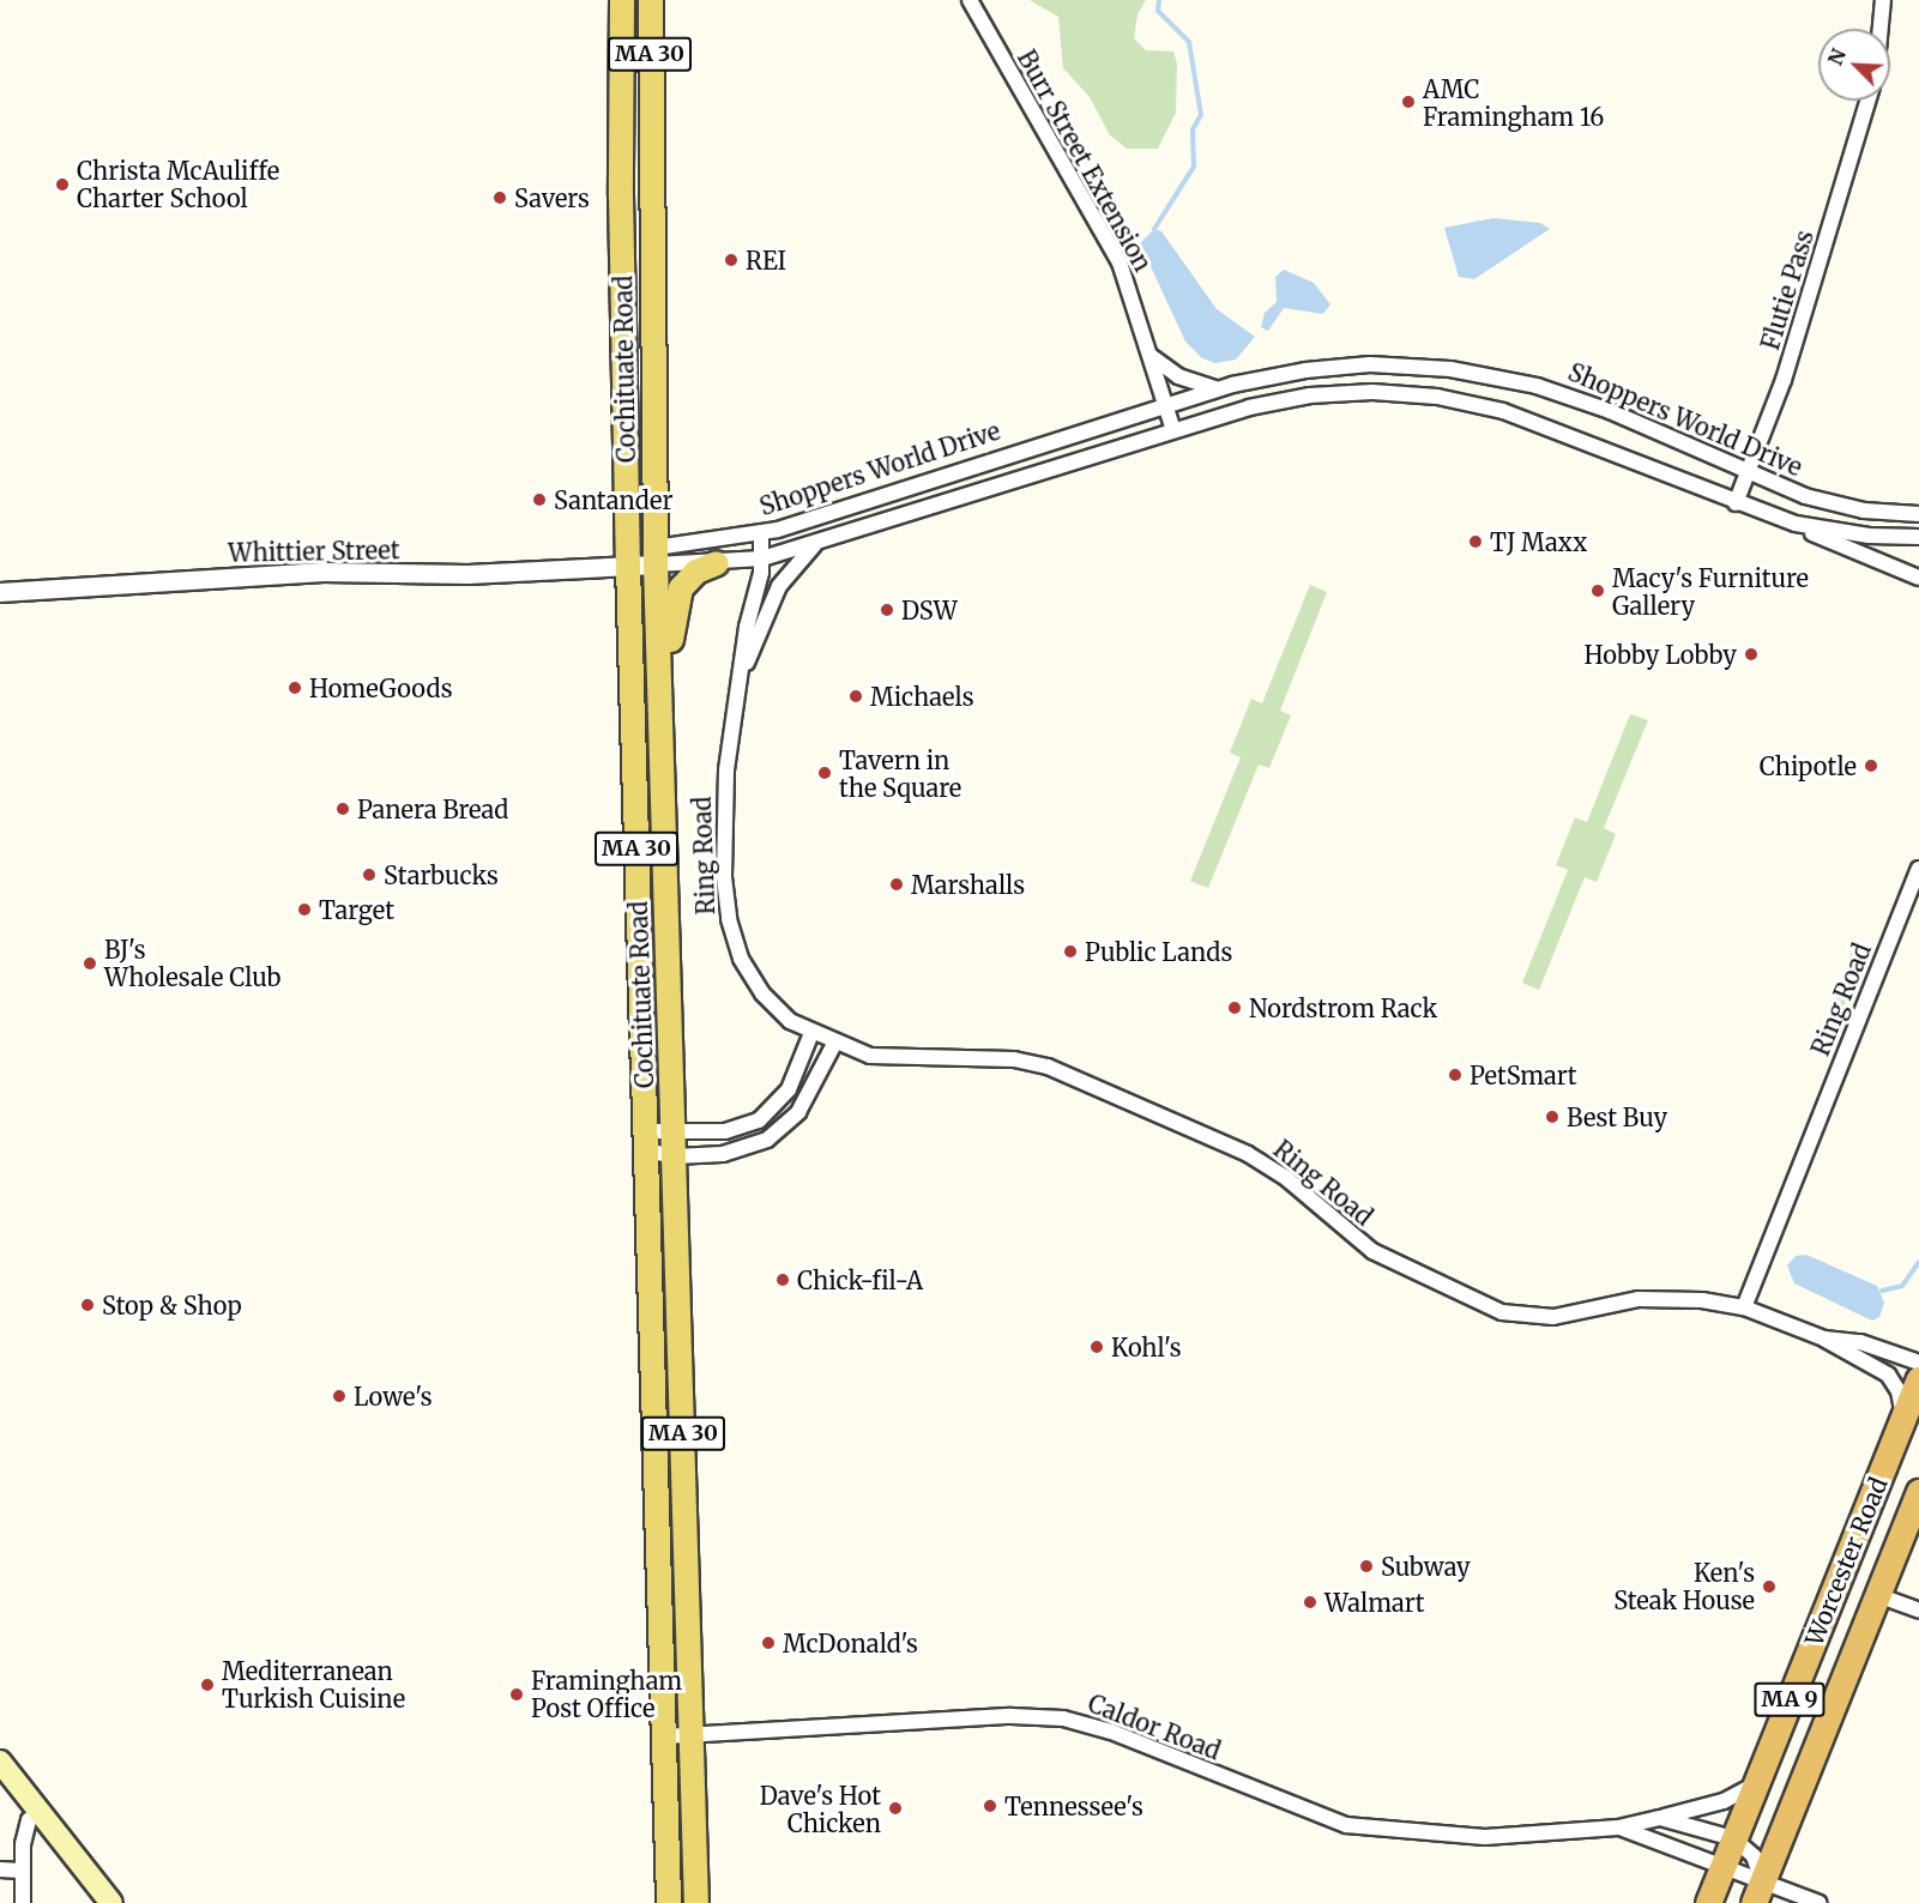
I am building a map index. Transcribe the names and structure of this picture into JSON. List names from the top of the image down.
{
  "streets": {
    "highway": ["Worcester Road", "MA 9"],
    "main road": ["MA 30", "Cochituate Road"],
    "street": [
      "Burr Street Extension",
      "Flutie Pass",
      "Shoppers World Drive",
      "Whittier Street",
      "Ring Road",
      "Caldor Road"
    ]
  },
  "crossings": [
    ["Burr Street Extension", "Shoppers World Drive"],
    ["Flutie Pass", "Shoppers World Drive"],
    ["Cochituate Road", "Shoppers World Drive"],
    ["Cochituate Road", "Whittier Street"],
    ["Cochituate Road", "Caldor Road"],
    ["Shoppers World Drive", "Whittier Street"],
    ["Shoppers World Drive", "Ring Road"],
    ["Worcester Road", "Caldor Road"]
  ],
  "places": [
    "AMC Framingham 16",
    "Christa McAuliffe Charter School",
    "Savers",
    "REI",
    "Santander",
    "TJ Maxx",
    "Macy's Furniture Gallery",
    "DSW",
    "Hobby Lobby",
    "HomeGoods",
    "Michaels",
    "Chipotle",
    "Tavern in the Square",
    "Panera Bread",
    "Starbucks",
    "Marshalls",
    "Target",
    "Public Lands",
    "BJ's Wholesale Club",
    "Nordstrom Rack",
    "PetSmart",
    "Best Buy",
    "Chick-fil-A",
    "Stop & Shop",
    "Kohl's",
    "Lowe's",
    "Subway",
    "Ken's Steak House",
    "Walmart",
    "McDonald's",
    "Mediterranean Turkish Cuisine",
    "Framingham Post Office",
    "Tennessee's",
    "Dave's Hot Chicken"
  ],
  "north": "top left"
}
